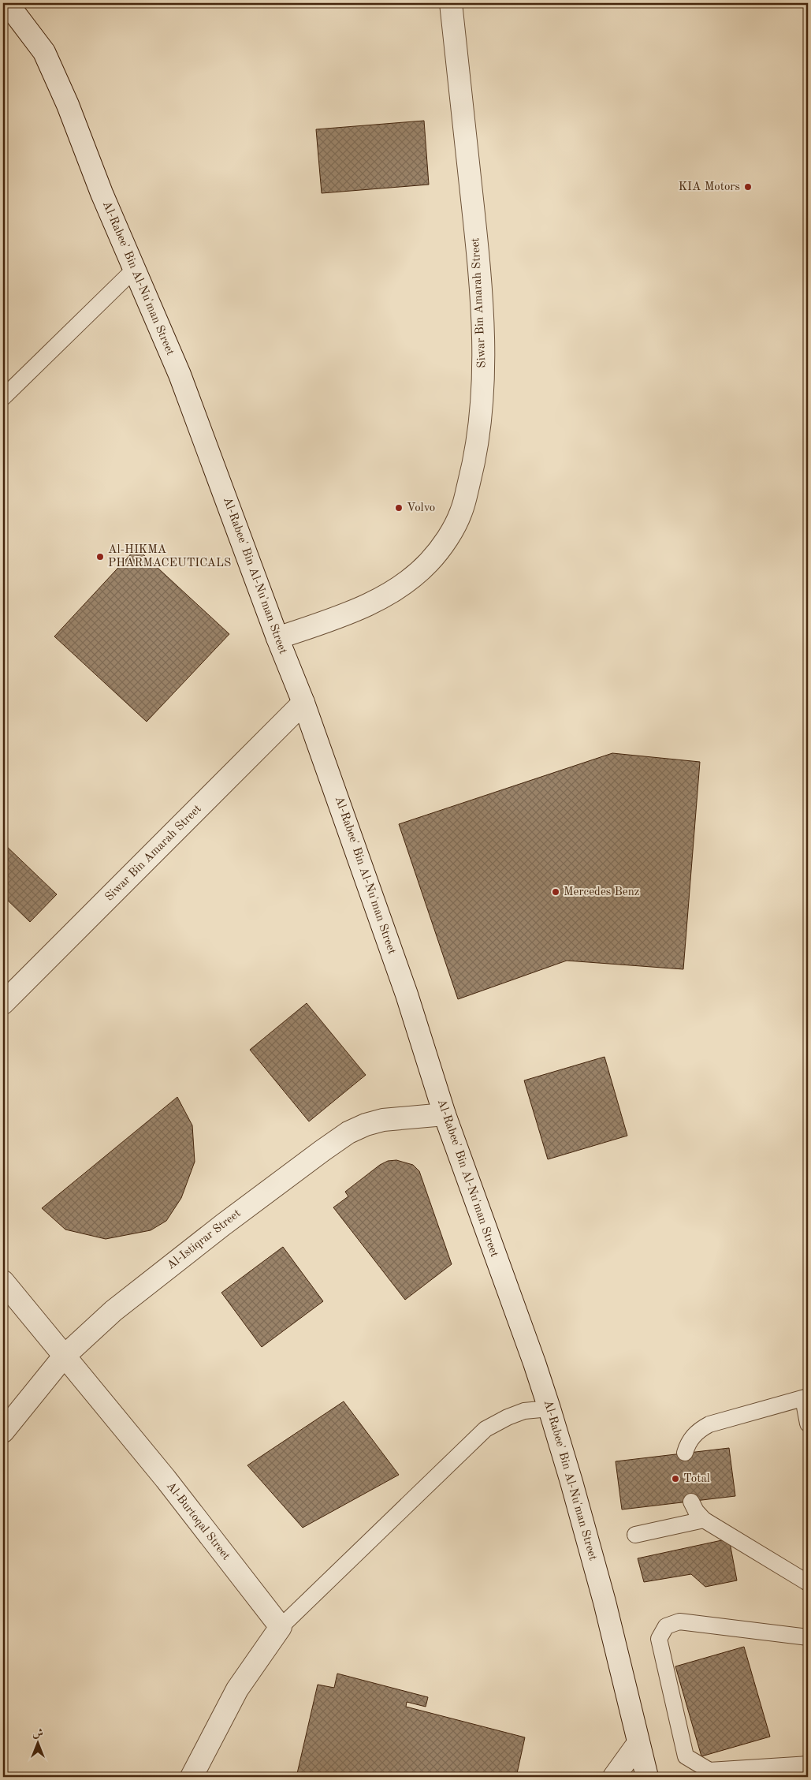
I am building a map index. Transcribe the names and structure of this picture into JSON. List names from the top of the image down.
{
  "streets": {
    "street": [
      "Al-Rabee' Bin Al-Nu'man Street",
      "Siwar Bin Amarah Street",
      "Al-Istiqrar Street",
      "Al-Burtoqal Street"
    ]
  },
  "crossings": [
    ["Al-Rabee' Bin Al-Nu'man Street", "Siwar Bin Amarah Street"],
    ["Al-Rabee' Bin Al-Nu'man Street", "Al-Istiqrar Street"],
    ["Al-Istiqrar Street", "Al-Burtoqal Street"]
  ],
  "places": [
    "KIA Motors",
    "Volvo",
    "Al-HIKMA PHARMACEUTICALS",
    "Mercedes Benz",
    "Total"
  ],
  "north": "top"
}
